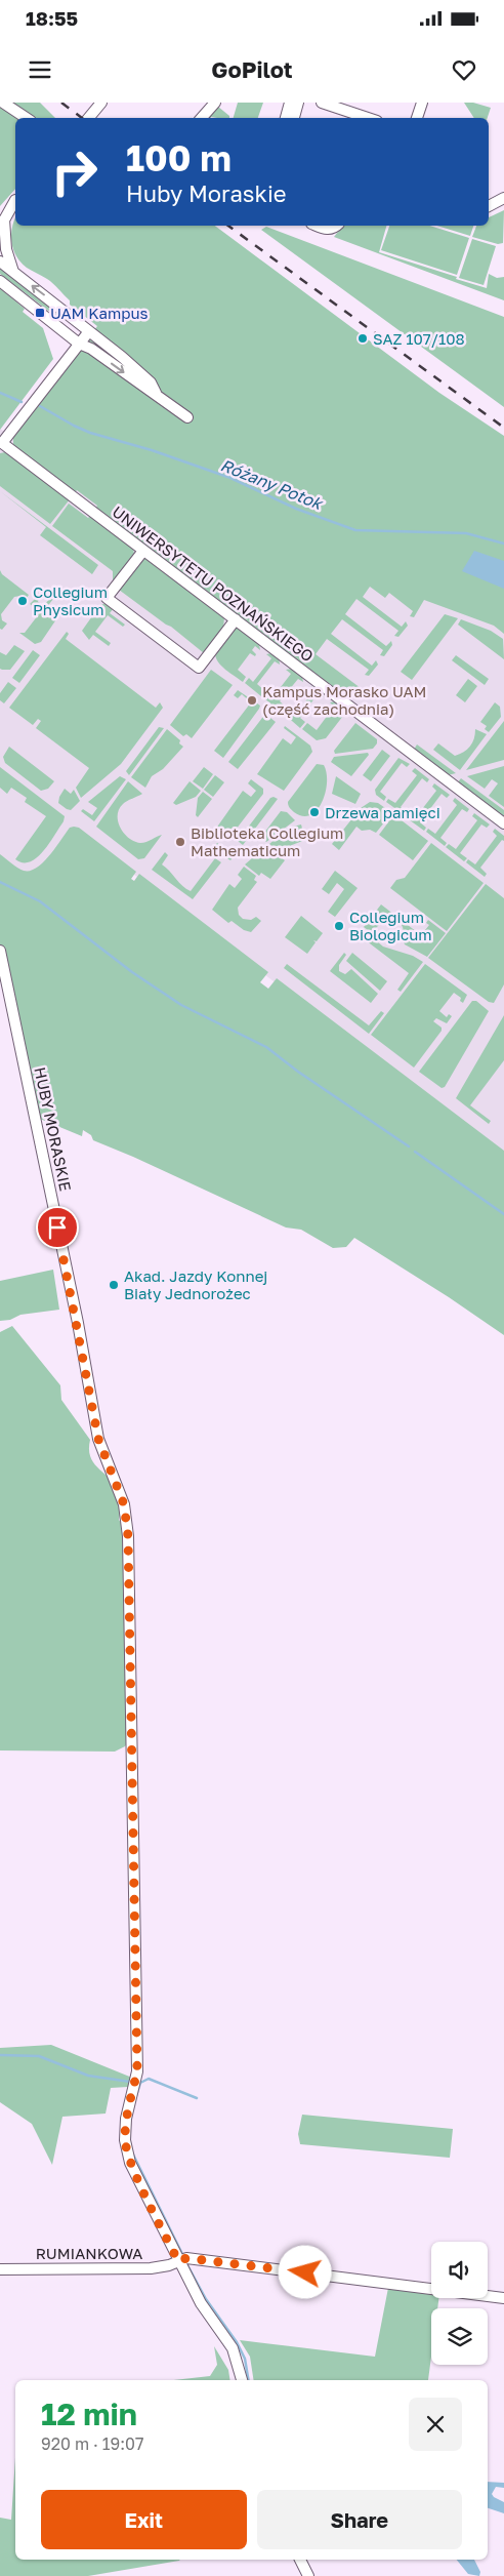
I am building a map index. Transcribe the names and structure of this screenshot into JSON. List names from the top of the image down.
{
  "streets": {
    "street": ["UNIWERSYTETU POZNAŃSKIEGO", "HUBY MORASKIE", "RUMIANKOWA"]
  },
  "crossings": [
    ["HUBY MORASKIE", "RUMIANKOWA"]
  ],
  "water": ["Różany Potok"],
  "places": {
    "transit": ["UAM Kampus"],
    "other": [
      "SAZ 107/108",
      "Collegium Physicum",
      "Kampus Morasko UAM (część zachodnia)",
      "Drzewa pamięci",
      "Biblioteka Collegium Mathematicum",
      "Collegium Biologicum",
      "Akad. Jazdy Konnej Biały Jednorożec"
    ]
  },
  "page": {
    "status": "18:55",
    "header": "GoPilot",
    "turn": ["100 m", "Huby Moraskie"],
    "heading": ["12 min", "920 m · 19:07"],
    "buttons": ["Exit", "Share"]
  }
}
